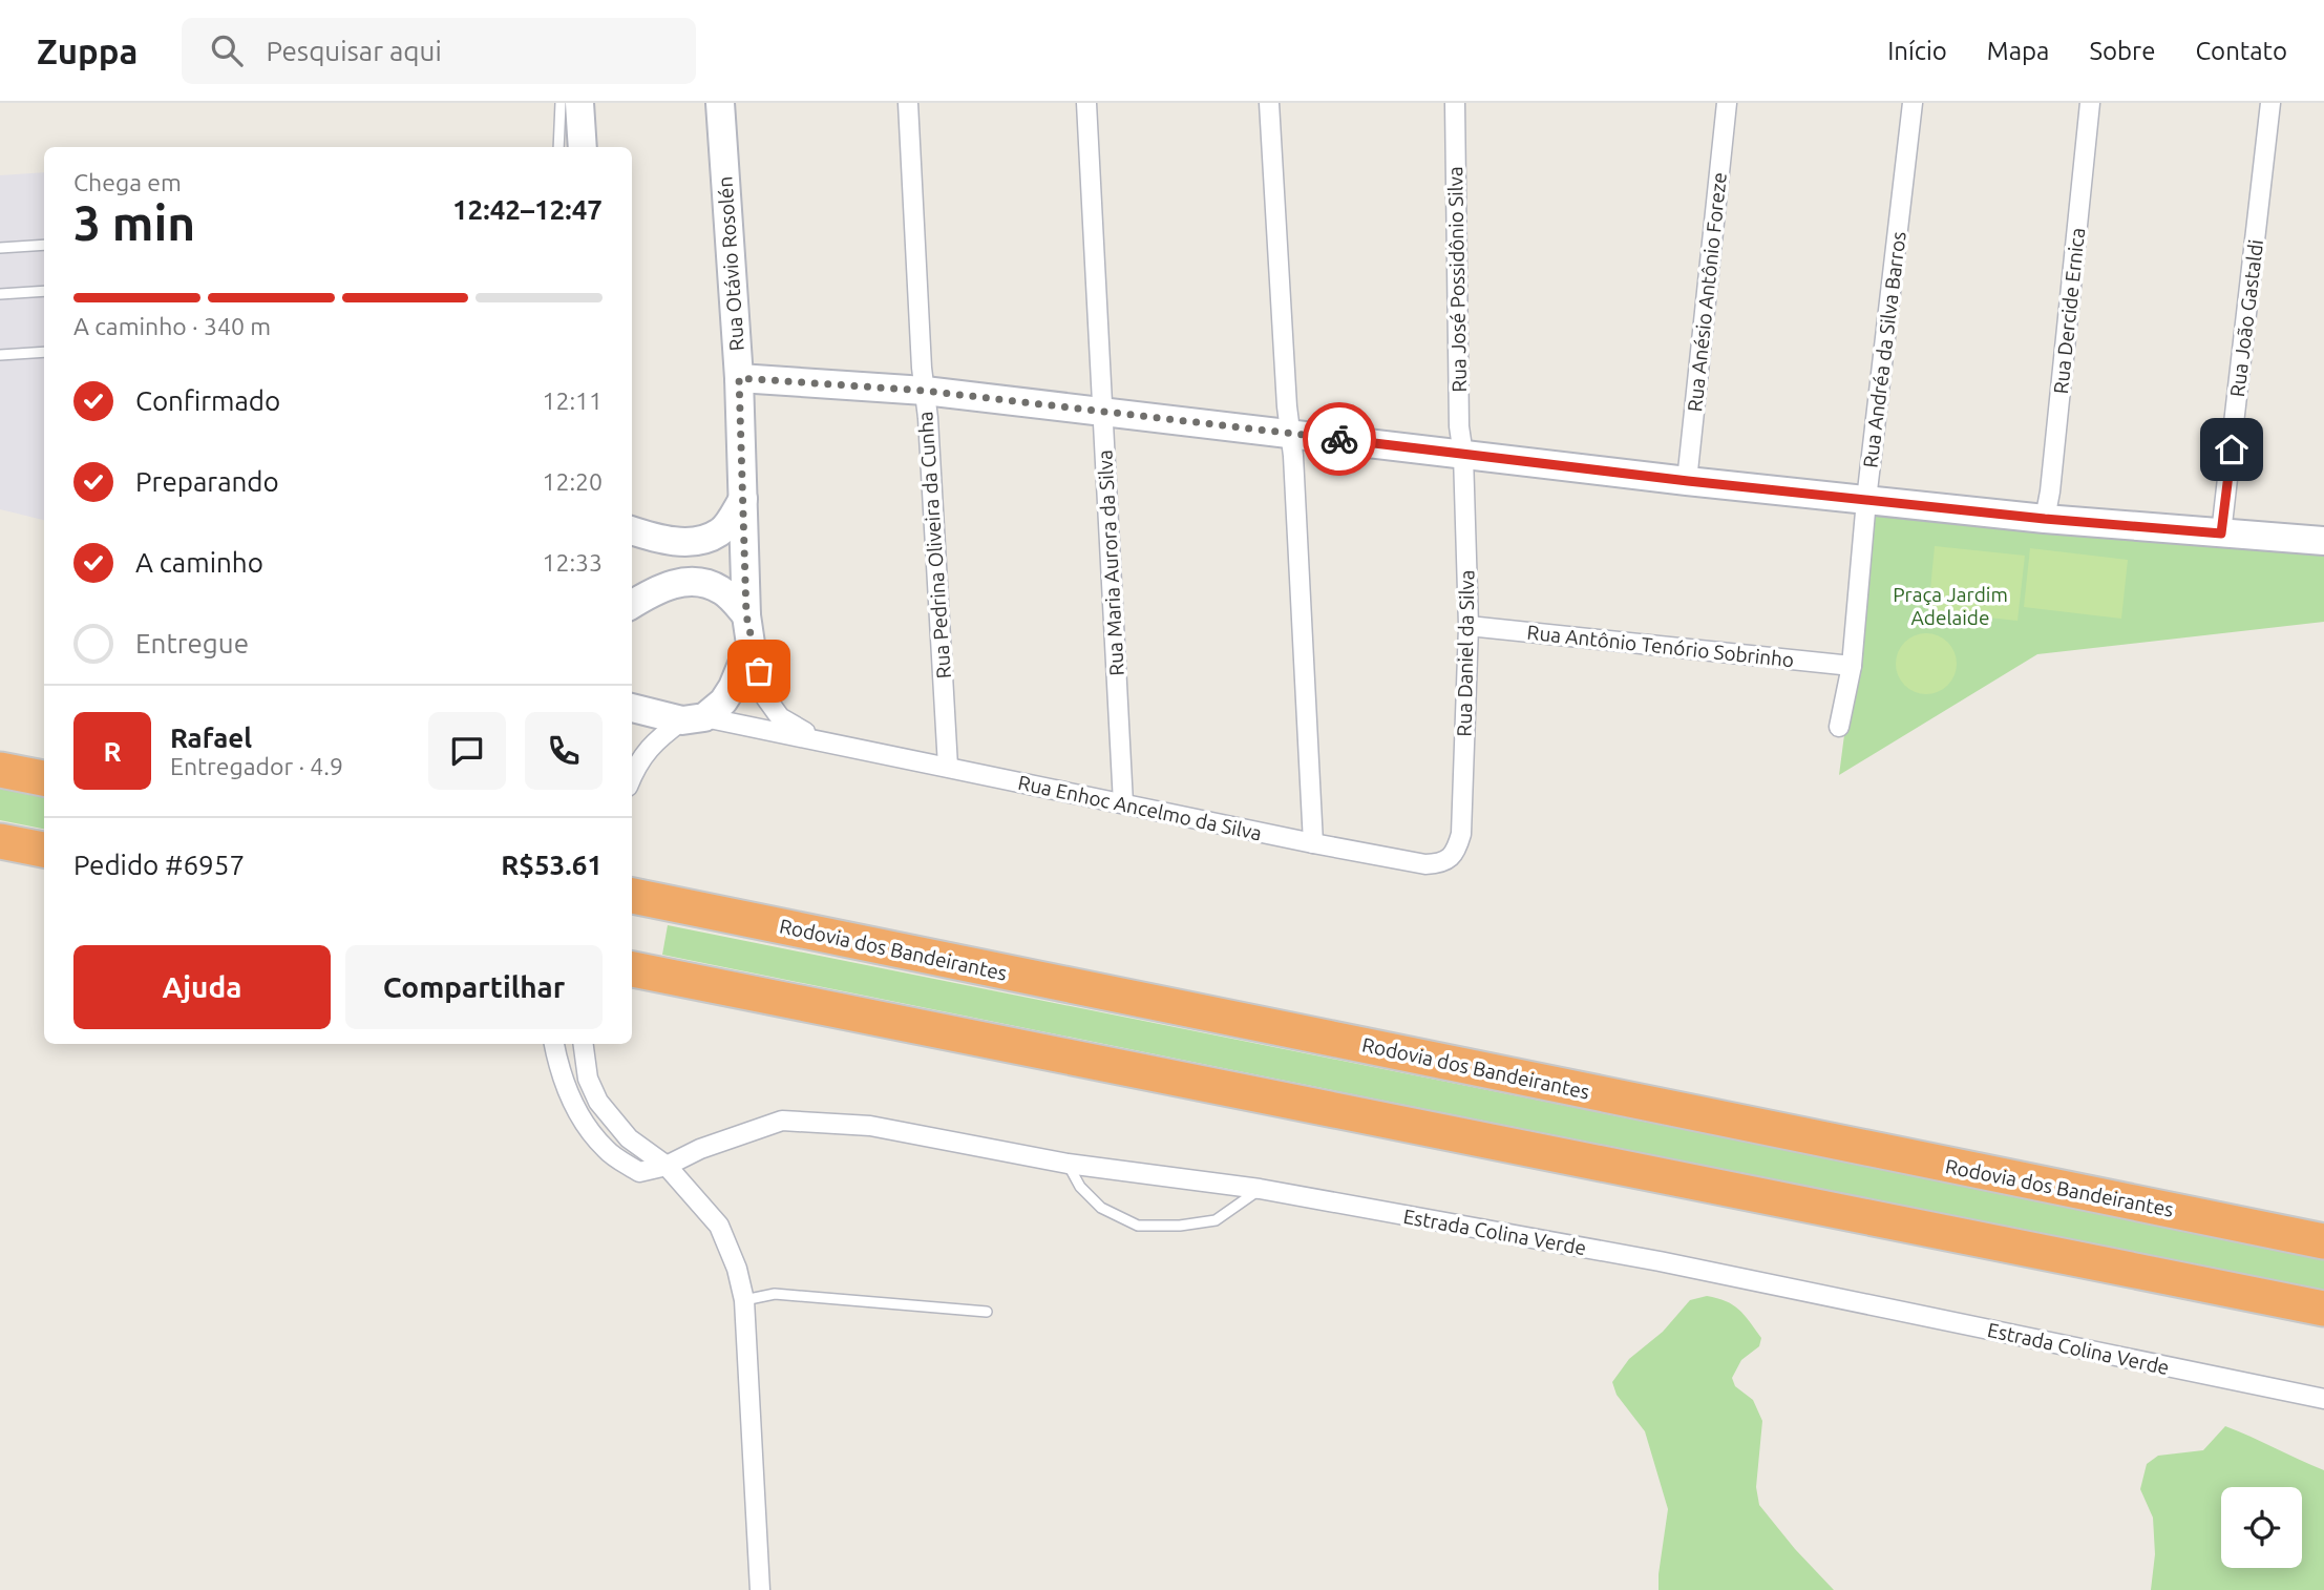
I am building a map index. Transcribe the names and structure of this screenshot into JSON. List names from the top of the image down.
{
  "streets": {
    "highway": ["Rodovia dos Bandeirantes"],
    "street": [
      "Rua Otávio Rosolén",
      "Rua José Possidônio Silva",
      "Rua Anésio Antônio Foreze",
      "Rua Dercide Ernica",
      "Rua João Gastaldi",
      "Rua Andréa da Silva Barros",
      "Rua Pedrina Oliveira da Cunha",
      "Rua Maria Aurora da Silva",
      "Rua Antônio Tenório Sobrinho",
      "Rua Daniel da Silva",
      "Rua Enhoc Ancelmo da Silva",
      "Estrada Colina Verde"
    ]
  },
  "crossings": [
    ["Rua Otávio Rosolén", "Rua Enhoc Ancelmo da Silva"],
    ["Rua José Possidônio Silva", "Rua Daniel da Silva"],
    ["Rua Andréa da Silva Barros", "Rua Antônio Tenório Sobrinho"],
    ["Rua Pedrina Oliveira da Cunha", "Rua Enhoc Ancelmo da Silva"],
    ["Rua Maria Aurora da Silva", "Rua Enhoc Ancelmo da Silva"],
    ["Rua Antônio Tenório Sobrinho", "Rua Daniel da Silva"],
    ["Rua Daniel da Silva", "Rua Enhoc Ancelmo da Silva"]
  ],
  "parks": ["Praça Jardim Adelaide"],
  "page": {
    "header": "Zuppa",
    "search": "Pesquisar aqui",
    "nav": [
      "Início",
      "Mapa",
      "Sobre",
      "Contato"
    ],
    "heading": ["3 min", "Chega em", "12:42–12:47"],
    "panel": [
      "Rafael",
      "Entregador · 4.9",
      "Pedido #6957",
      "R$53.61"
    ],
    "bar": "A caminho · 340 m",
    "list": [
      ["Confirmado", "12:11"],
      ["Preparando", "12:20"],
      ["A caminho", "12:33"],
      "Entregue"
    ],
    "round": "R",
    "buttons": ["Ajuda", "Compartilhar"]
  }
}
